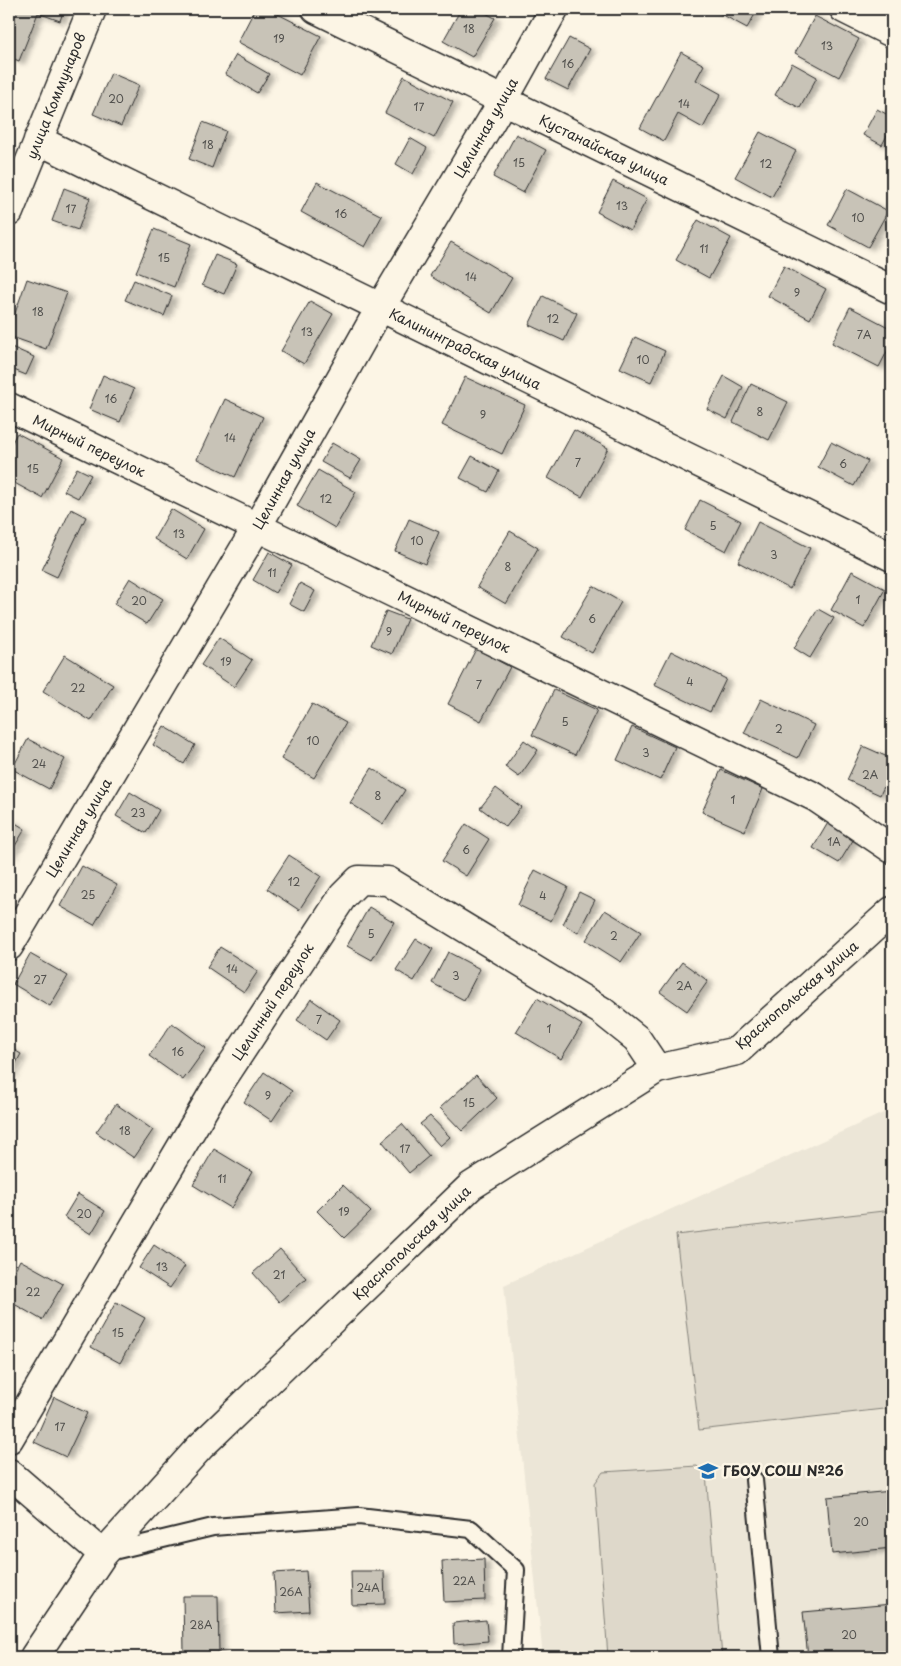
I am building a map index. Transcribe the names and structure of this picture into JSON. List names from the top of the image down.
{
  "streets": {
    "street": [
      "улица Коммунаров",
      "Целинная улица",
      "Кустанайская улица",
      "Калининградская улица",
      "Мирный переулок",
      "Краснопольская улица",
      "Целинный переулок"
    ]
  },
  "crossings": [
    ["улица Коммунаров", "Калининградская улица"],
    ["Целинная улица", "Кустанайская улица"],
    ["Целинная улица", "Калининградская улица"],
    ["Целинная улица", "Мирный переулок"],
    ["Краснопольская улица", "Целинный переулок"]
  ],
  "places": {
    "school or university": ["ГБОУ СОШ №26"]
  },
  "house_numbers": [
    "18",
    "19",
    "13",
    "16",
    "20",
    "14",
    "17",
    "18",
    "15",
    "12",
    "13",
    "17",
    "16",
    "10",
    "11",
    "15",
    "14",
    "9",
    "18",
    "12",
    "13",
    "7А",
    "10",
    "16",
    "8",
    "9",
    "14",
    "7",
    "6",
    "15",
    "12",
    "5",
    "13",
    "10",
    "3",
    "8",
    "11",
    "1",
    "20",
    "6",
    "9",
    "19",
    "4",
    "7",
    "22",
    "5",
    "2",
    "10",
    "3",
    "24",
    "2А",
    "8",
    "1",
    "23",
    "1А",
    "6",
    "12",
    "25",
    "4",
    "5",
    "2",
    "14",
    "3",
    "27",
    "2А",
    "7",
    "1",
    "16",
    "9",
    "15",
    "18",
    "17",
    "11",
    "19",
    "20",
    "13",
    "21",
    "22",
    "15",
    "17",
    "20",
    "22А",
    "24А",
    "26А",
    "28А",
    "20"
  ]
}
